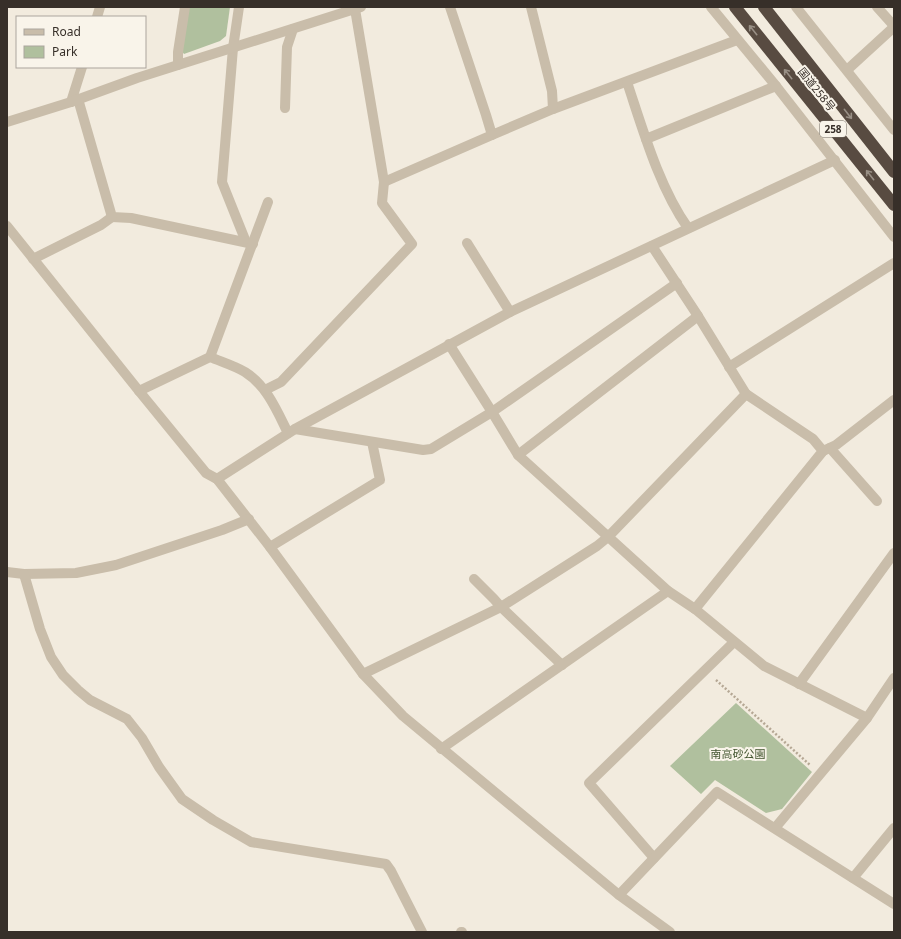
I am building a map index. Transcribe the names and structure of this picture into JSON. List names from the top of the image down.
{
  "streets": {
    "highway": ["国道258号", "258"]
  },
  "parks": ["南高砂公園"],
  "legend": ["Road", "Park"]
}
